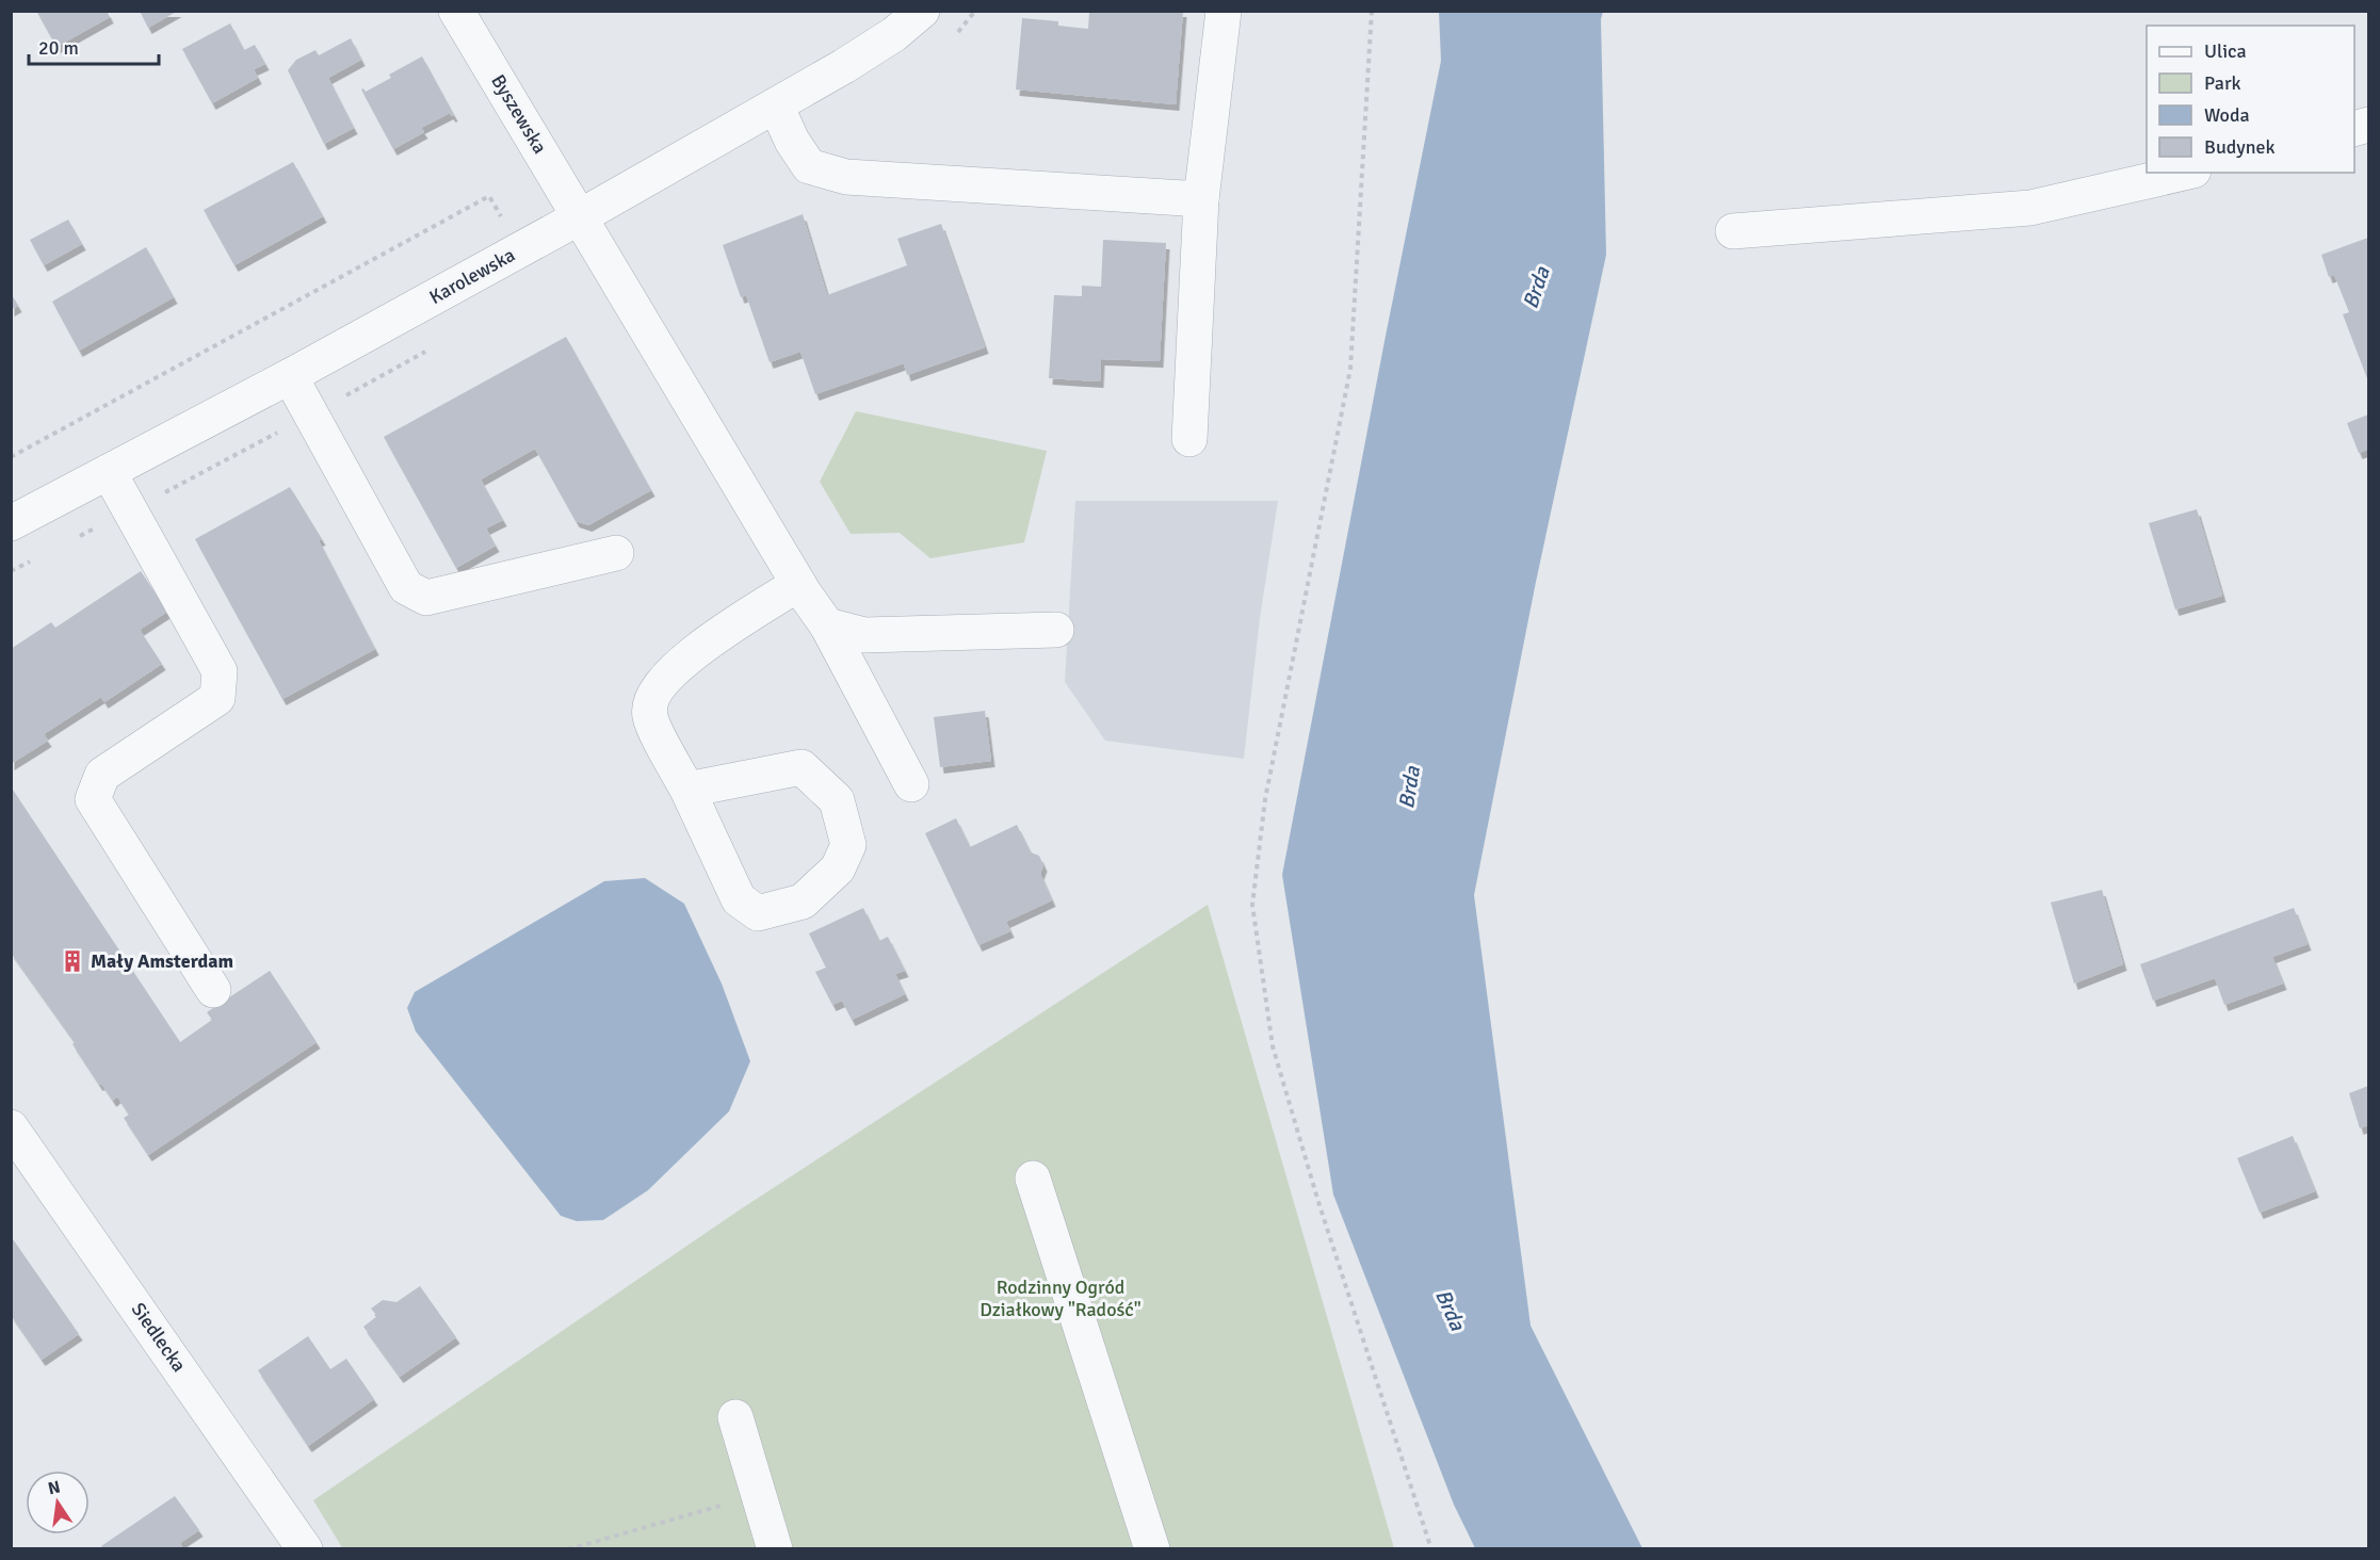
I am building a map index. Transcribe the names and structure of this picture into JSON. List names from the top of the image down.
{
  "streets": {
    "street": ["Byszewska", "Karolewska", "Siedlecka"]
  },
  "crossings": [
    ["Byszewska", "Karolewska"]
  ],
  "water": ["Brda"],
  "parks": ["Rodzinny Ogród Działkowy \"Radość\""],
  "places": {
    "building": ["Mały Amsterdam"]
  },
  "legend": [
    "Ulica",
    "Park",
    "Woda",
    "Budynek"
  ],
  "scale_bar": "20 m",
  "north": "top"
}
